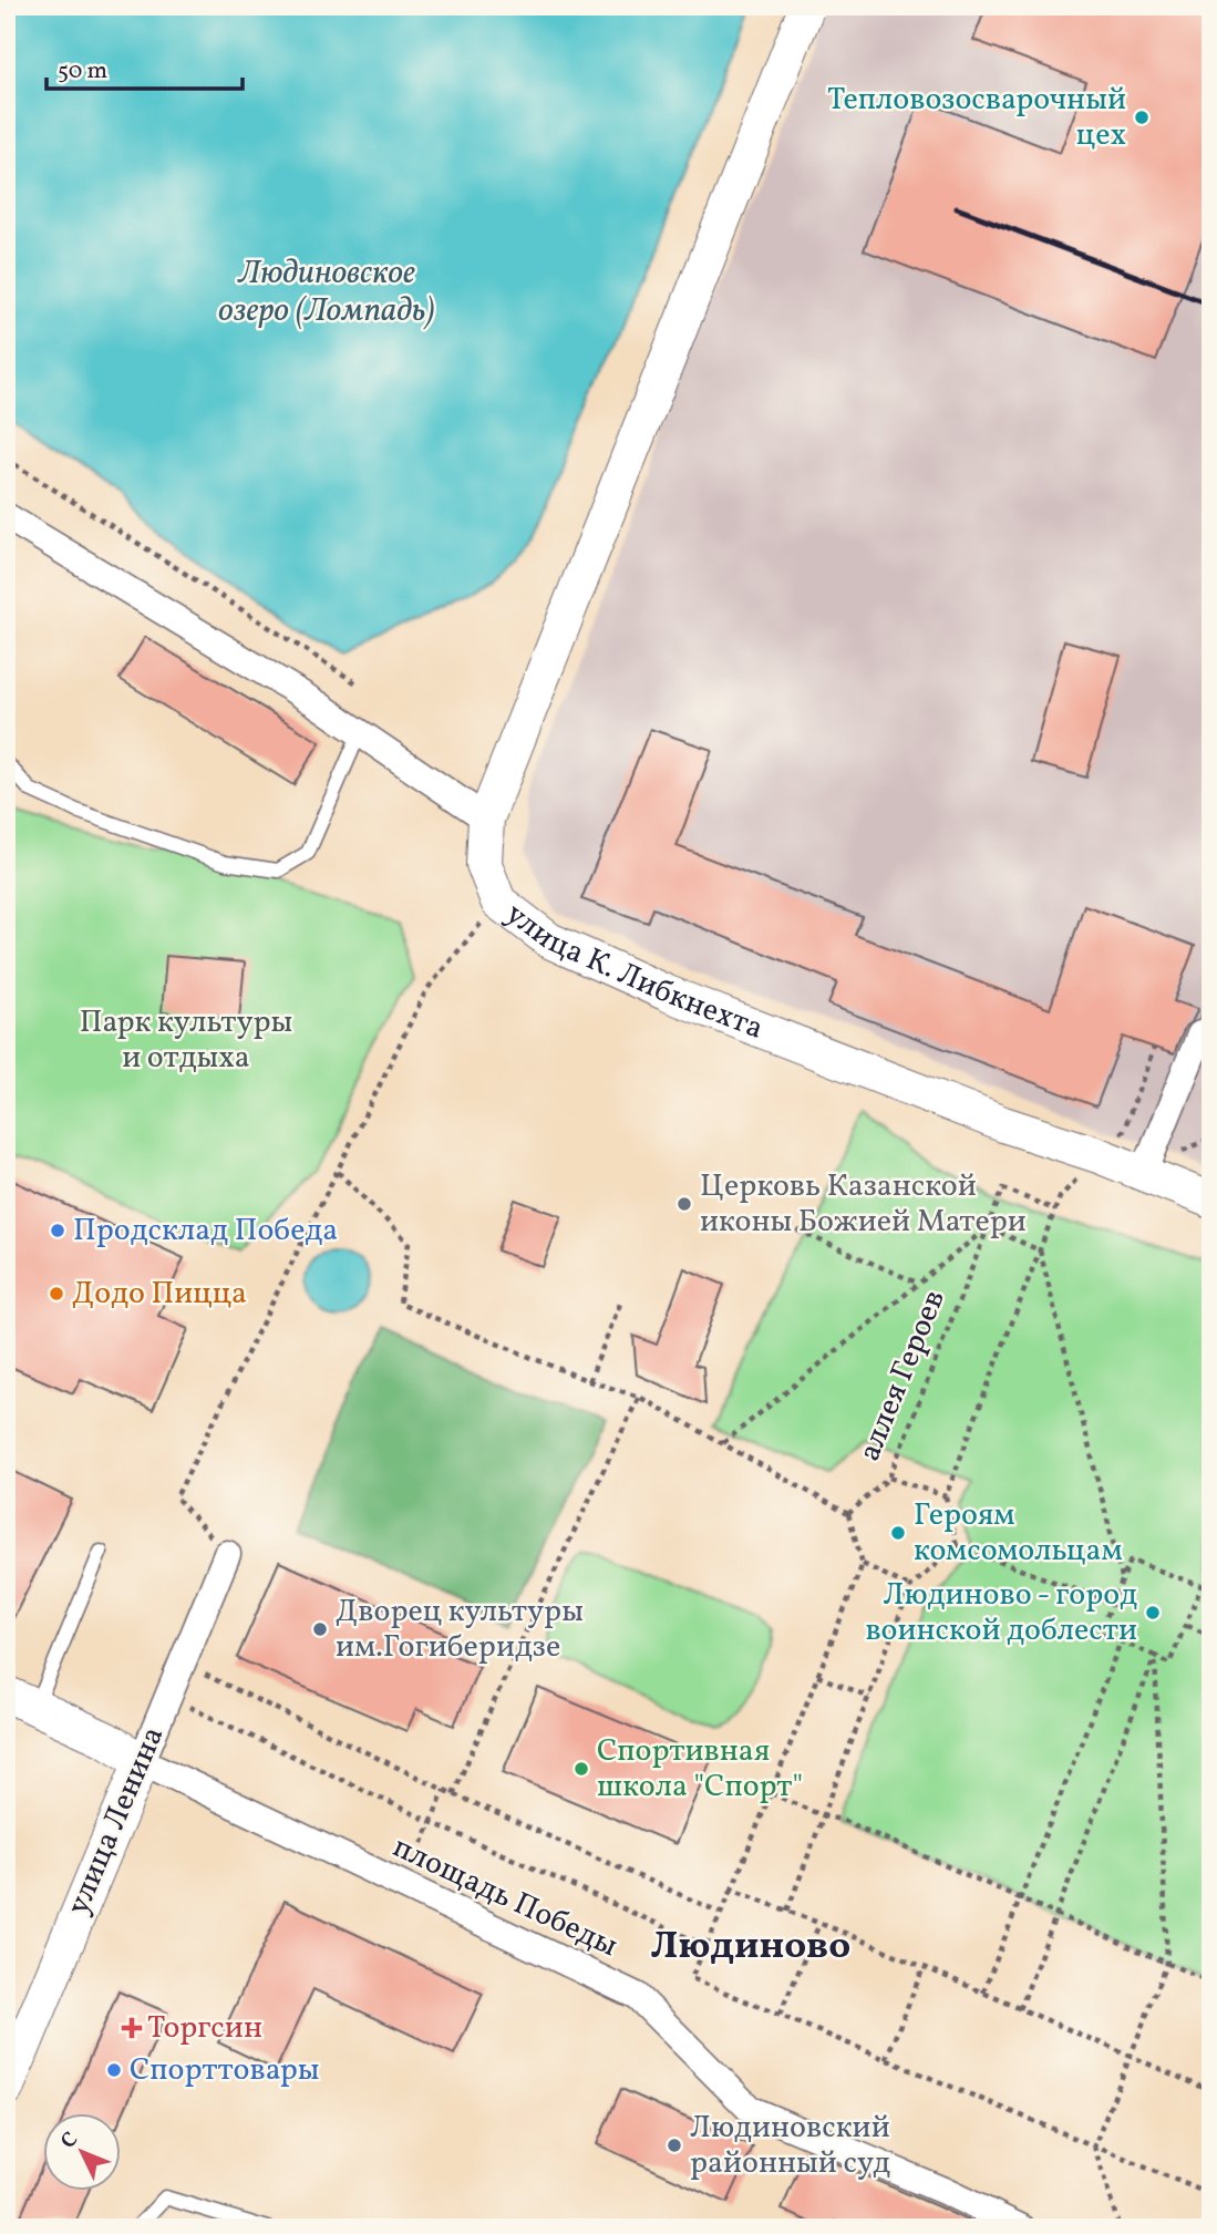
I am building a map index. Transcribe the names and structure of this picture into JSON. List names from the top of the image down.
{
  "streets": {
    "street": ["улица К. Либкнехта", "улица Ленина", "площадь Победы"],
    "path": ["аллея Героев"]
  },
  "crossings": [
    ["улица Ленина", "площадь Победы"]
  ],
  "districts": ["Людиново"],
  "water": ["Людиновское озеро (Ломпадь)"],
  "parks": ["Парк культуры и отдыха"],
  "places": {
    "other": [
      "Тепловозосварочный цех",
      "Церковь Казанской иконы Божией Матери",
      "Продсклад Победа",
      "Додо Пицца",
      "Героям комсомольцам",
      "Людиново - город воинской доблести",
      "Дворец культуры им.Гогиберидзе",
      "Спортивная школа \"Спорт\"",
      "Спорттовары",
      "Людиновский районный суд"
    ],
    "health": ["Торгсин"]
  },
  "scale_bar": "50 m",
  "north": "top left"
}
